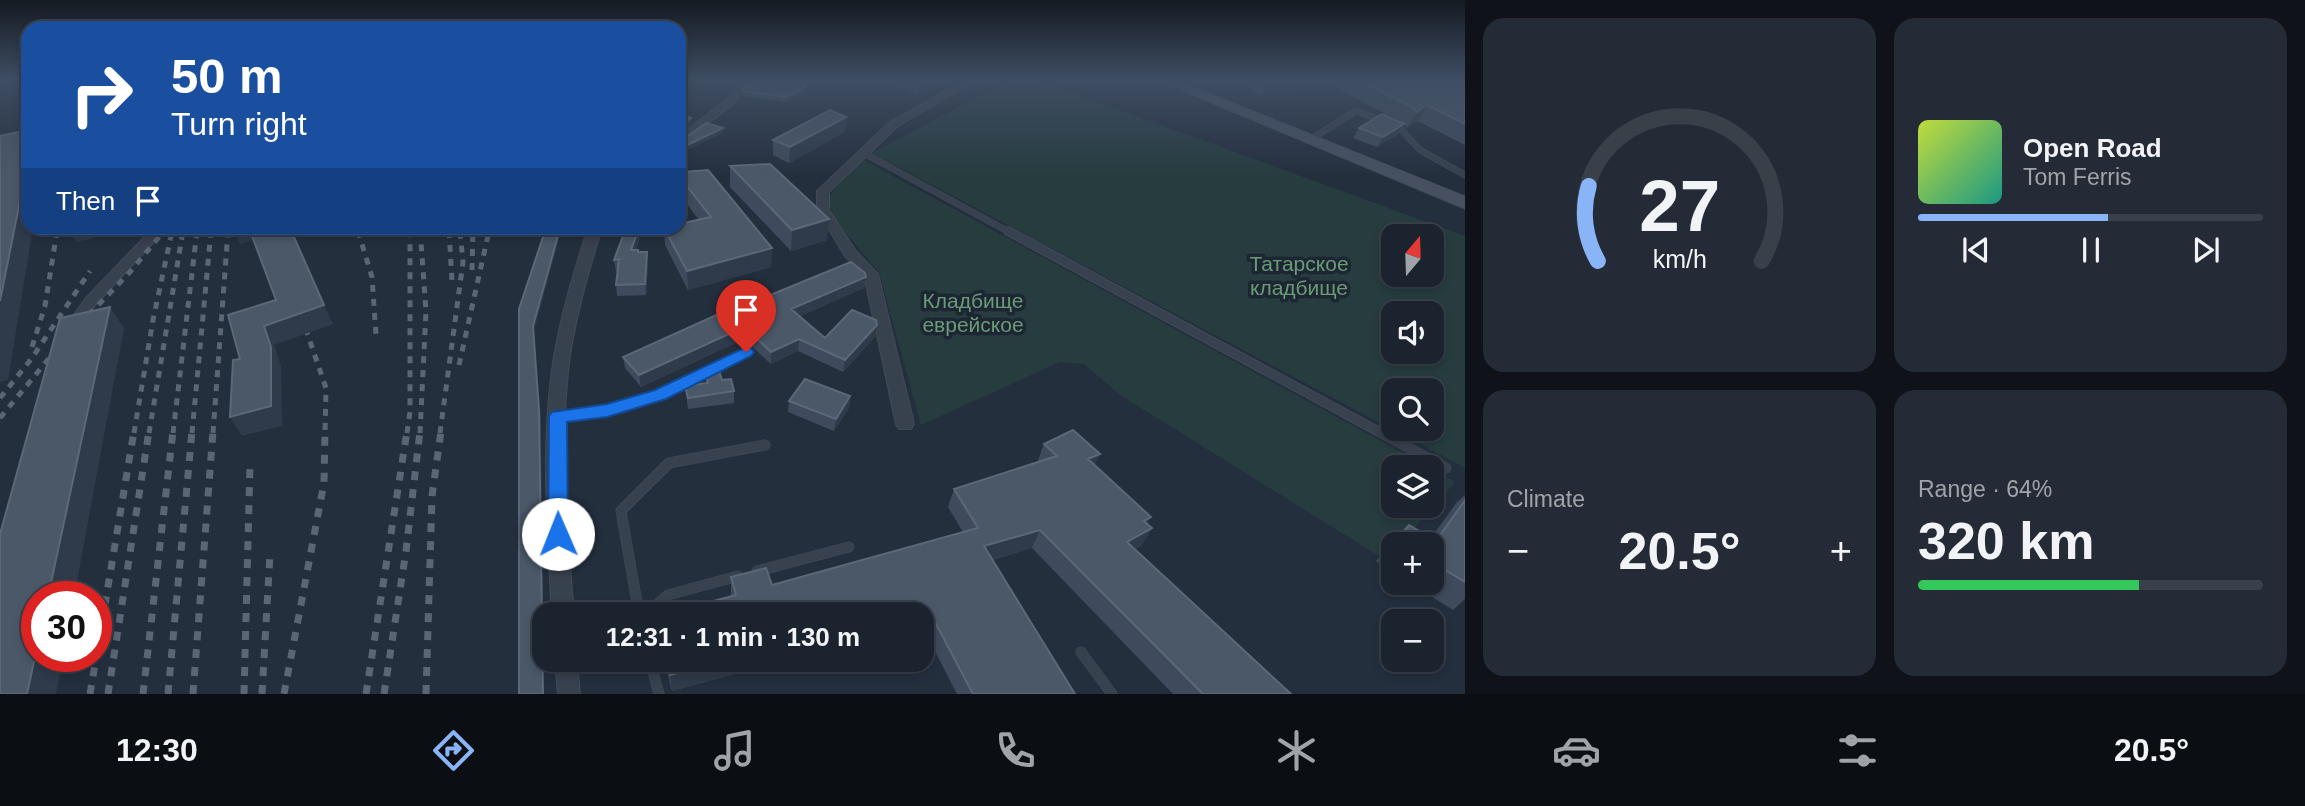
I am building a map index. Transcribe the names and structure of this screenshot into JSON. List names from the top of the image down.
{
  "parks": ["Татарское кладбище", "Кладбище еврейское"],
  "north": "top",
  "page": {
    "turn": ["50 m", "Turn right"],
    "song": ["Open Road", "Tom Ferris"],
    "then": "Then",
    "map_buttons": ["+", "−"],
    "tile": [
      "Climate",
      ["Range · 64%", "320 km"]
    ],
    "heat": ["−", "20.5°", "+"],
    "limit": "30",
    "trip": "12:31 · 1 min · 130 m",
    "tabs": ["12:30", "20.5°"],
    "gauge": ["27", "km/h"]
  }
}
